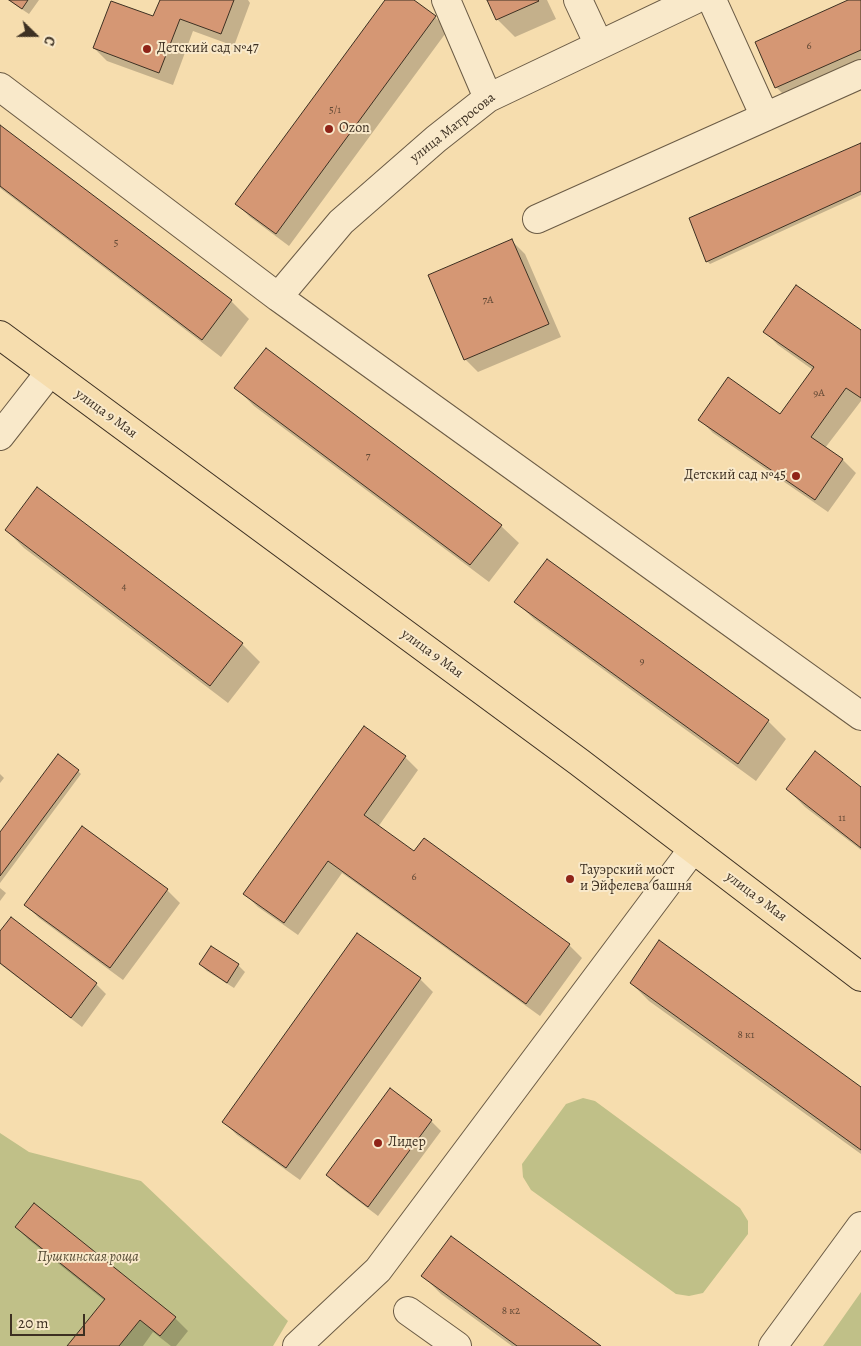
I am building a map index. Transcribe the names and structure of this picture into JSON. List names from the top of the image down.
{
  "streets": {
    "main road": ["улица 9 Мая"],
    "street": ["улица Матросова"]
  },
  "parks": ["Пушкинская роща"],
  "places": [
    "Детский сад №47",
    "Ozon",
    "Детский сад №45",
    "Тауэрский мост и Эйфелева башня",
    "Лидер"
  ],
  "house_numbers": [
    "6",
    "5/1",
    "5",
    "7А",
    "9А",
    "7",
    "4",
    "9",
    "11",
    "6",
    "8 к1",
    "8 к2"
  ],
  "scale_bar": "20 m",
  "north": "right"
}
